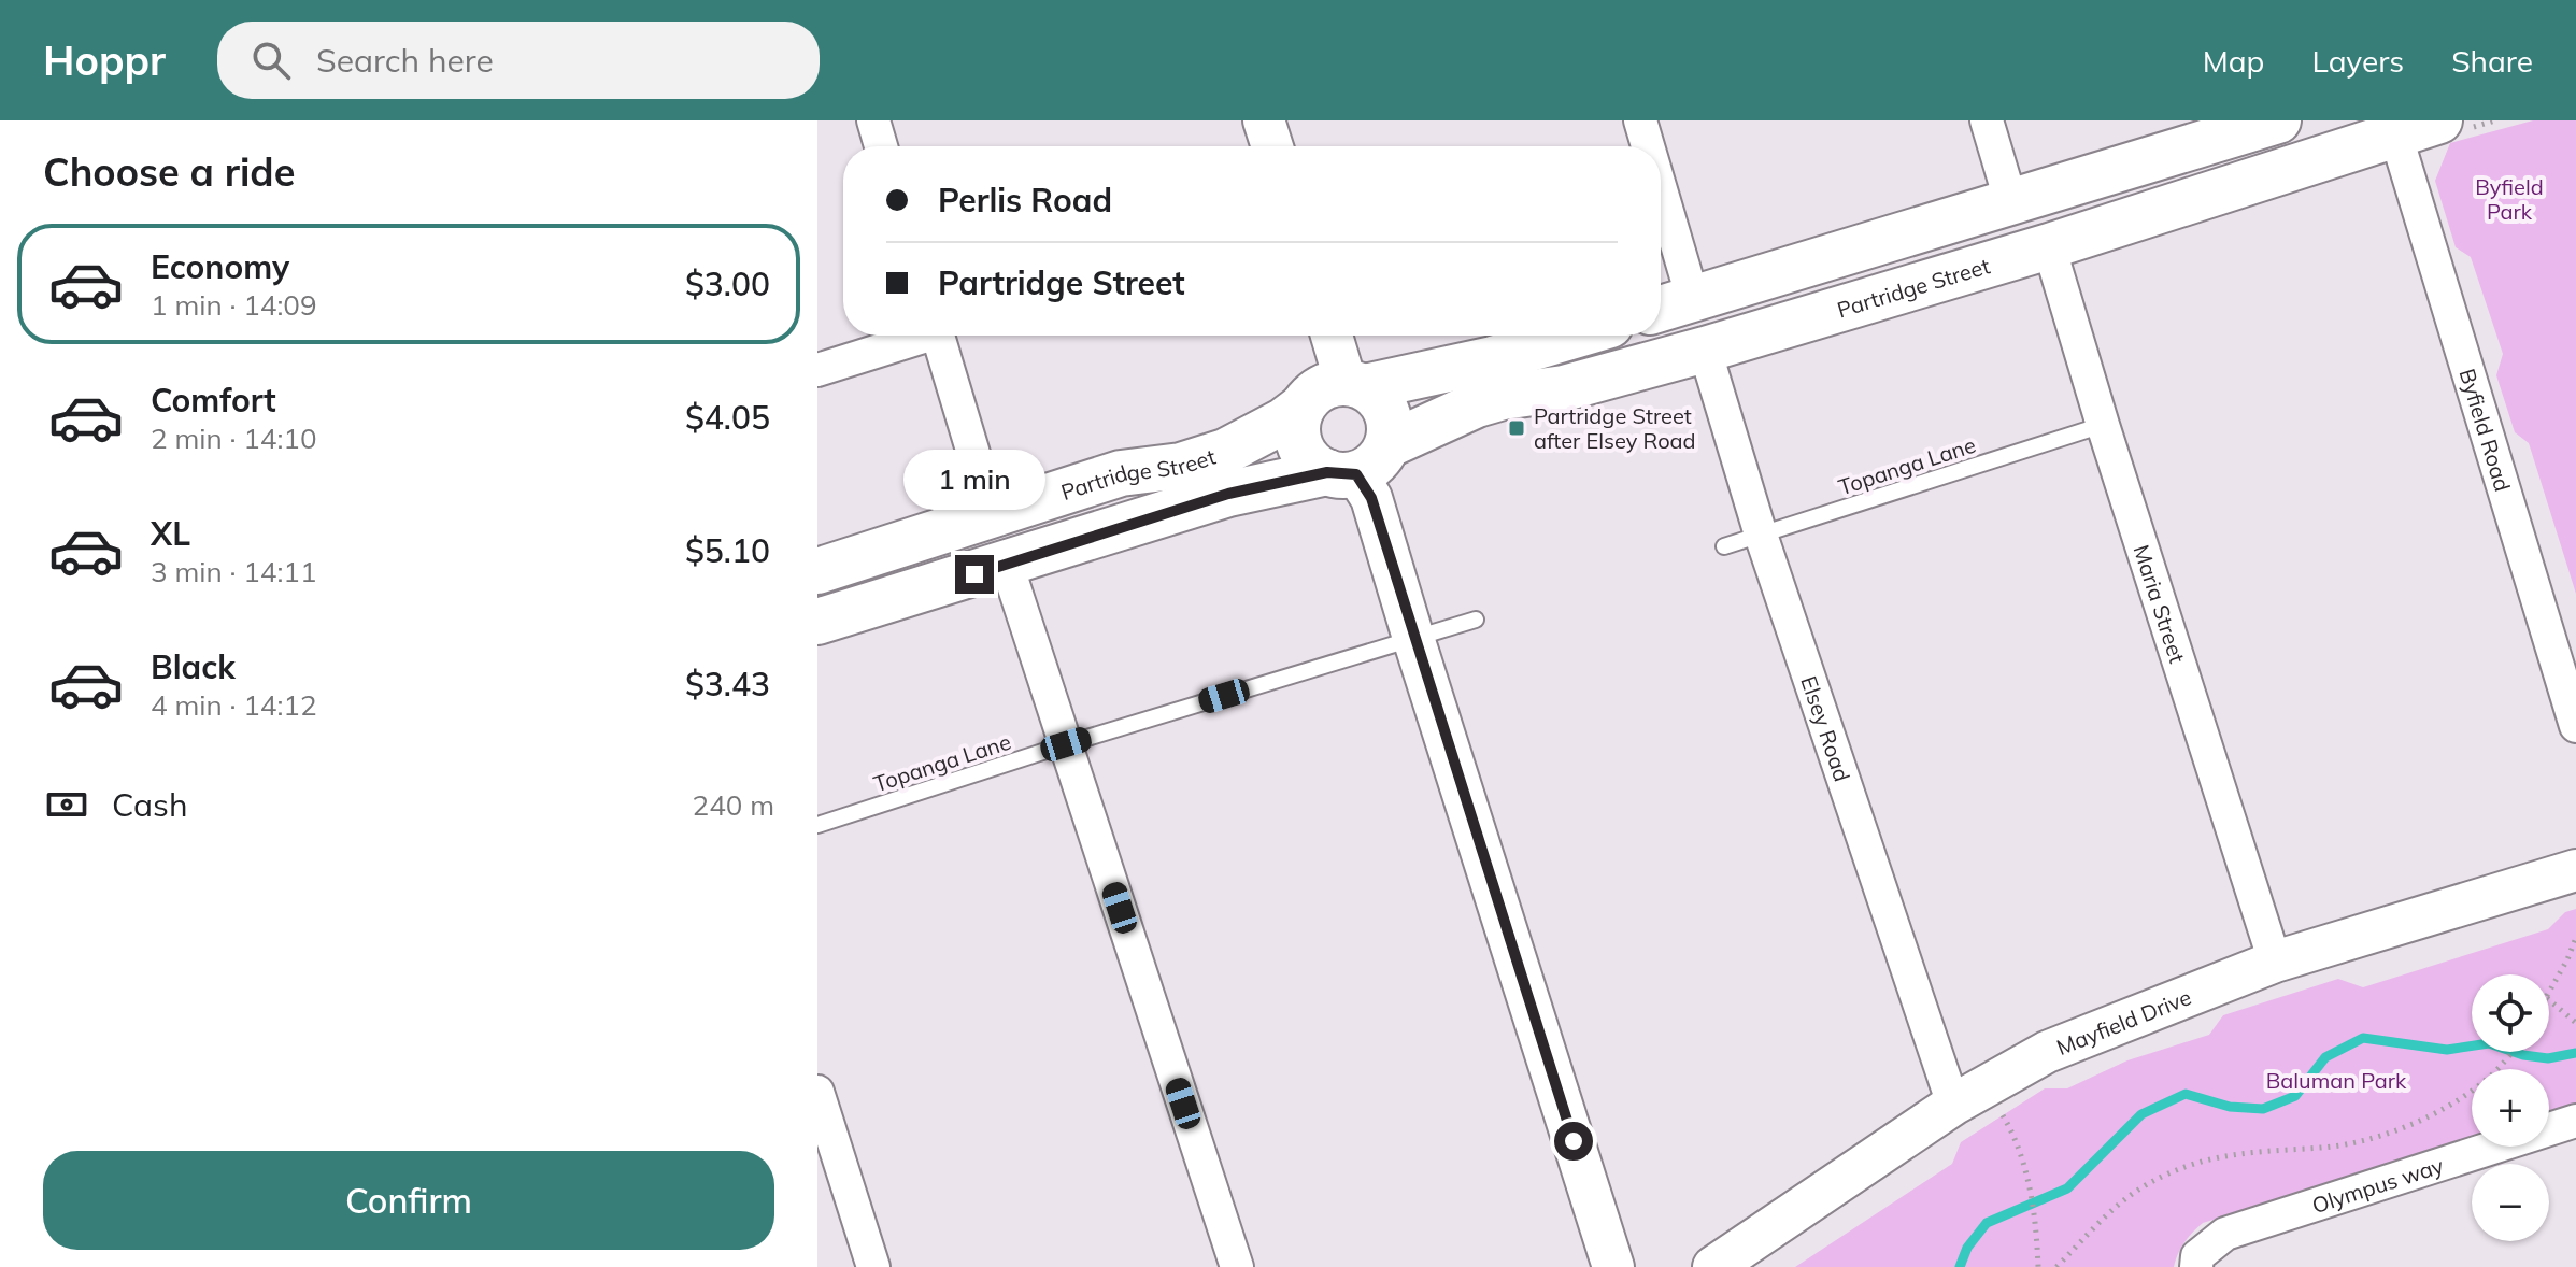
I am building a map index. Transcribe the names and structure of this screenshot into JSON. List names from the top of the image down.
{
  "streets": {
    "main road": ["Partridge Street"],
    "street": [
      "Byfield Road",
      "Maria Street",
      "Elsey Road",
      "Mayfield Drive",
      "Olympus way"
    ],
    "lane": ["Topanga Lane"]
  },
  "crossings": [
    ["Partridge Street", "Byfield Road"],
    ["Partridge Street", "Maria Street"],
    ["Partridge Street", "Elsey Road"],
    ["Topanga Lane", "Maria Street"],
    ["Topanga Lane", "Elsey Road"],
    ["Maria Street", "Mayfield Drive"],
    ["Elsey Road", "Mayfield Drive"]
  ],
  "parks": ["Byfield Park", "Baluman Park"],
  "places": {
    "transit": ["Partridge Street after Elsey Road"]
  },
  "page": {
    "header": "Hoppr",
    "search": "Search here",
    "nav": ["Map", "Layers", "Share"],
    "heading": "Choose a ride",
    "banner": ["Perlis Road", "Partridge Street"],
    "list": [
      {
        "name": "Economy",
        "note": "1 min · 14:09",
        "value": "$3.00"
      },
      {
        "name": "Comfort",
        "note": "2 min · 14:10",
        "value": "$4.05"
      },
      {
        "name": "XL",
        "note": "3 min · 14:11",
        "value": "$5.10"
      },
      {
        "name": "Black",
        "note": "4 min · 14:12",
        "value": "$3.43"
      }
    ],
    "bubble": "1 min",
    "pay": ["Cash", "240 m"],
    "map_buttons": ["+", "−"],
    "buttons": "Confirm"
  }
}
